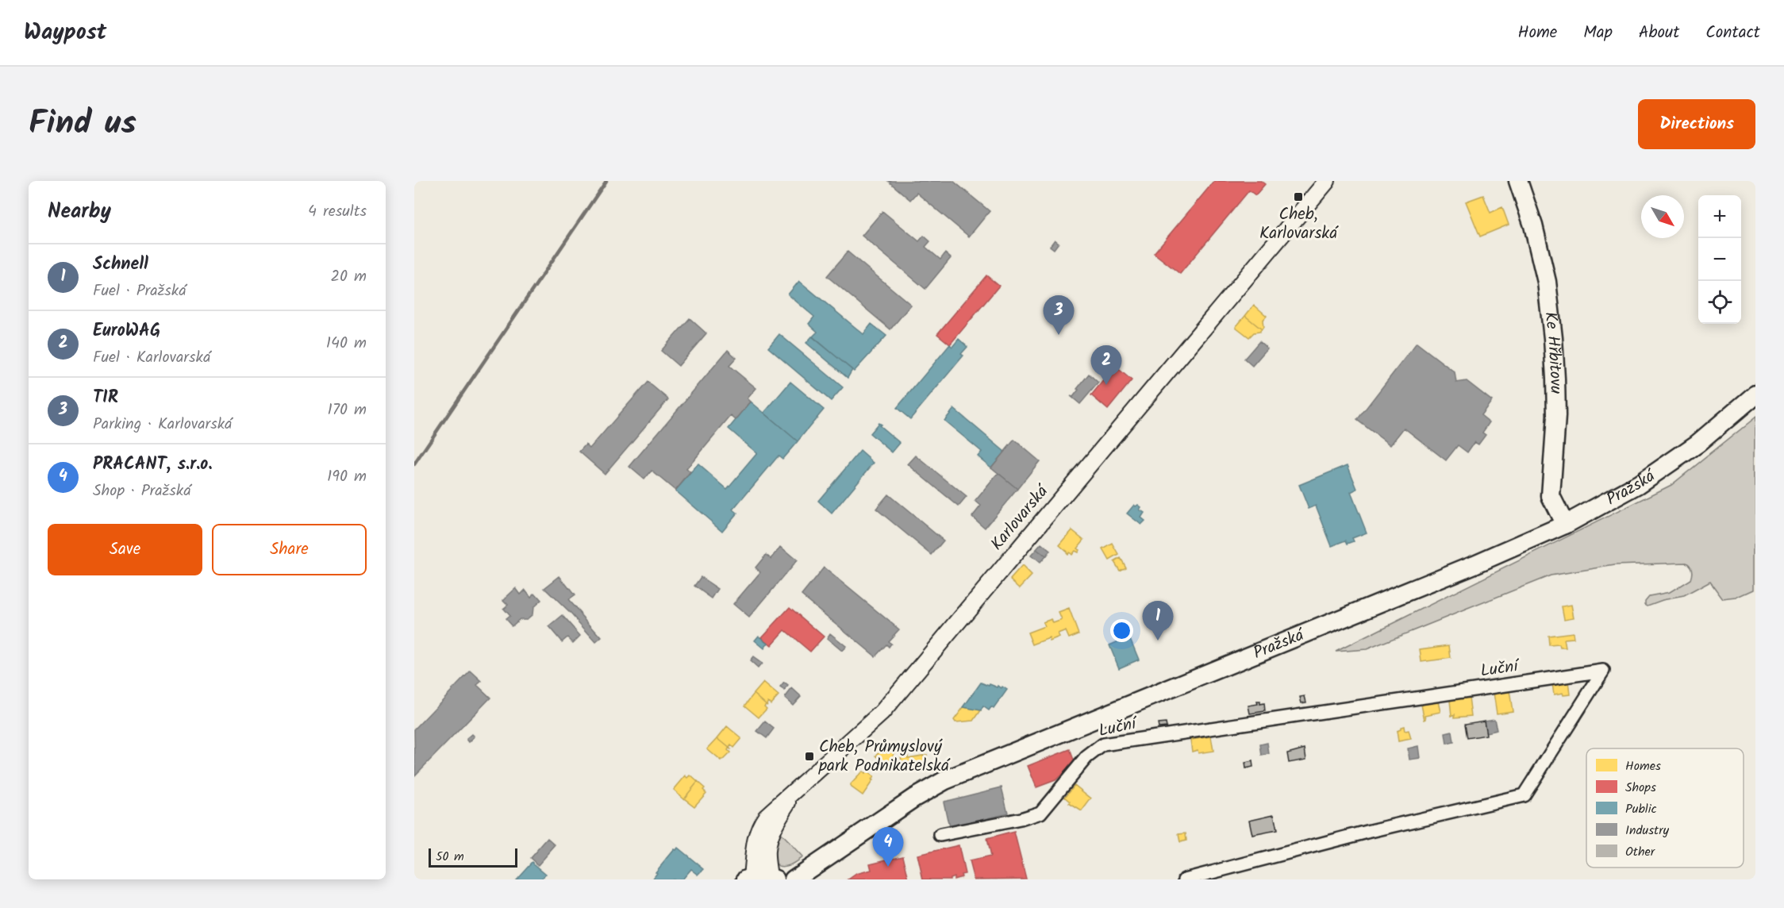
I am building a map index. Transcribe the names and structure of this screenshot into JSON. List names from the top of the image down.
{
  "streets": {
    "main road": ["Ke Hřbitovu", "Pražská"],
    "street": ["Karlovarská", "Luční"]
  },
  "crossings": [
    ["Ke Hřbitovu", "Pražská"]
  ],
  "places": {
    "transit": ["Cheb, Karlovarská", "Cheb, Průmyslový park Podnikatelská"]
  },
  "legend": [
    "Homes",
    "Shops",
    "Public",
    "Industry",
    "Other"
  ],
  "scale_bar": "50 m",
  "north": "bottom right",
  "page": {
    "header": "Waypost",
    "nav": [
      "Home",
      "Map",
      "About",
      "Contact"
    ],
    "title": "Find us",
    "buttons": [
      "Directions",
      ["Save", "Share"]
    ],
    "heading": ["Nearby", "4 results"],
    "map_buttons": ["+", "−"],
    "list": [
      {
        "mark": "1",
        "name": "Schnell",
        "note": "Fuel · Pražská",
        "value": "20 m"
      },
      {
        "mark": "2",
        "name": "EuroWAG",
        "note": "Fuel · Karlovarská",
        "value": "140 m"
      },
      {
        "mark": "3",
        "name": "TIR",
        "note": "Parking · Karlovarská",
        "value": "170 m"
      },
      {
        "mark": "4",
        "name": "PRACANT, s.r.o.",
        "note": "Shop · Pražská",
        "value": "190 m"
      }
    ],
    "pins": [
      "3",
      "2",
      "1",
      "4"
    ],
    "scale": "50 m"
  }
}
